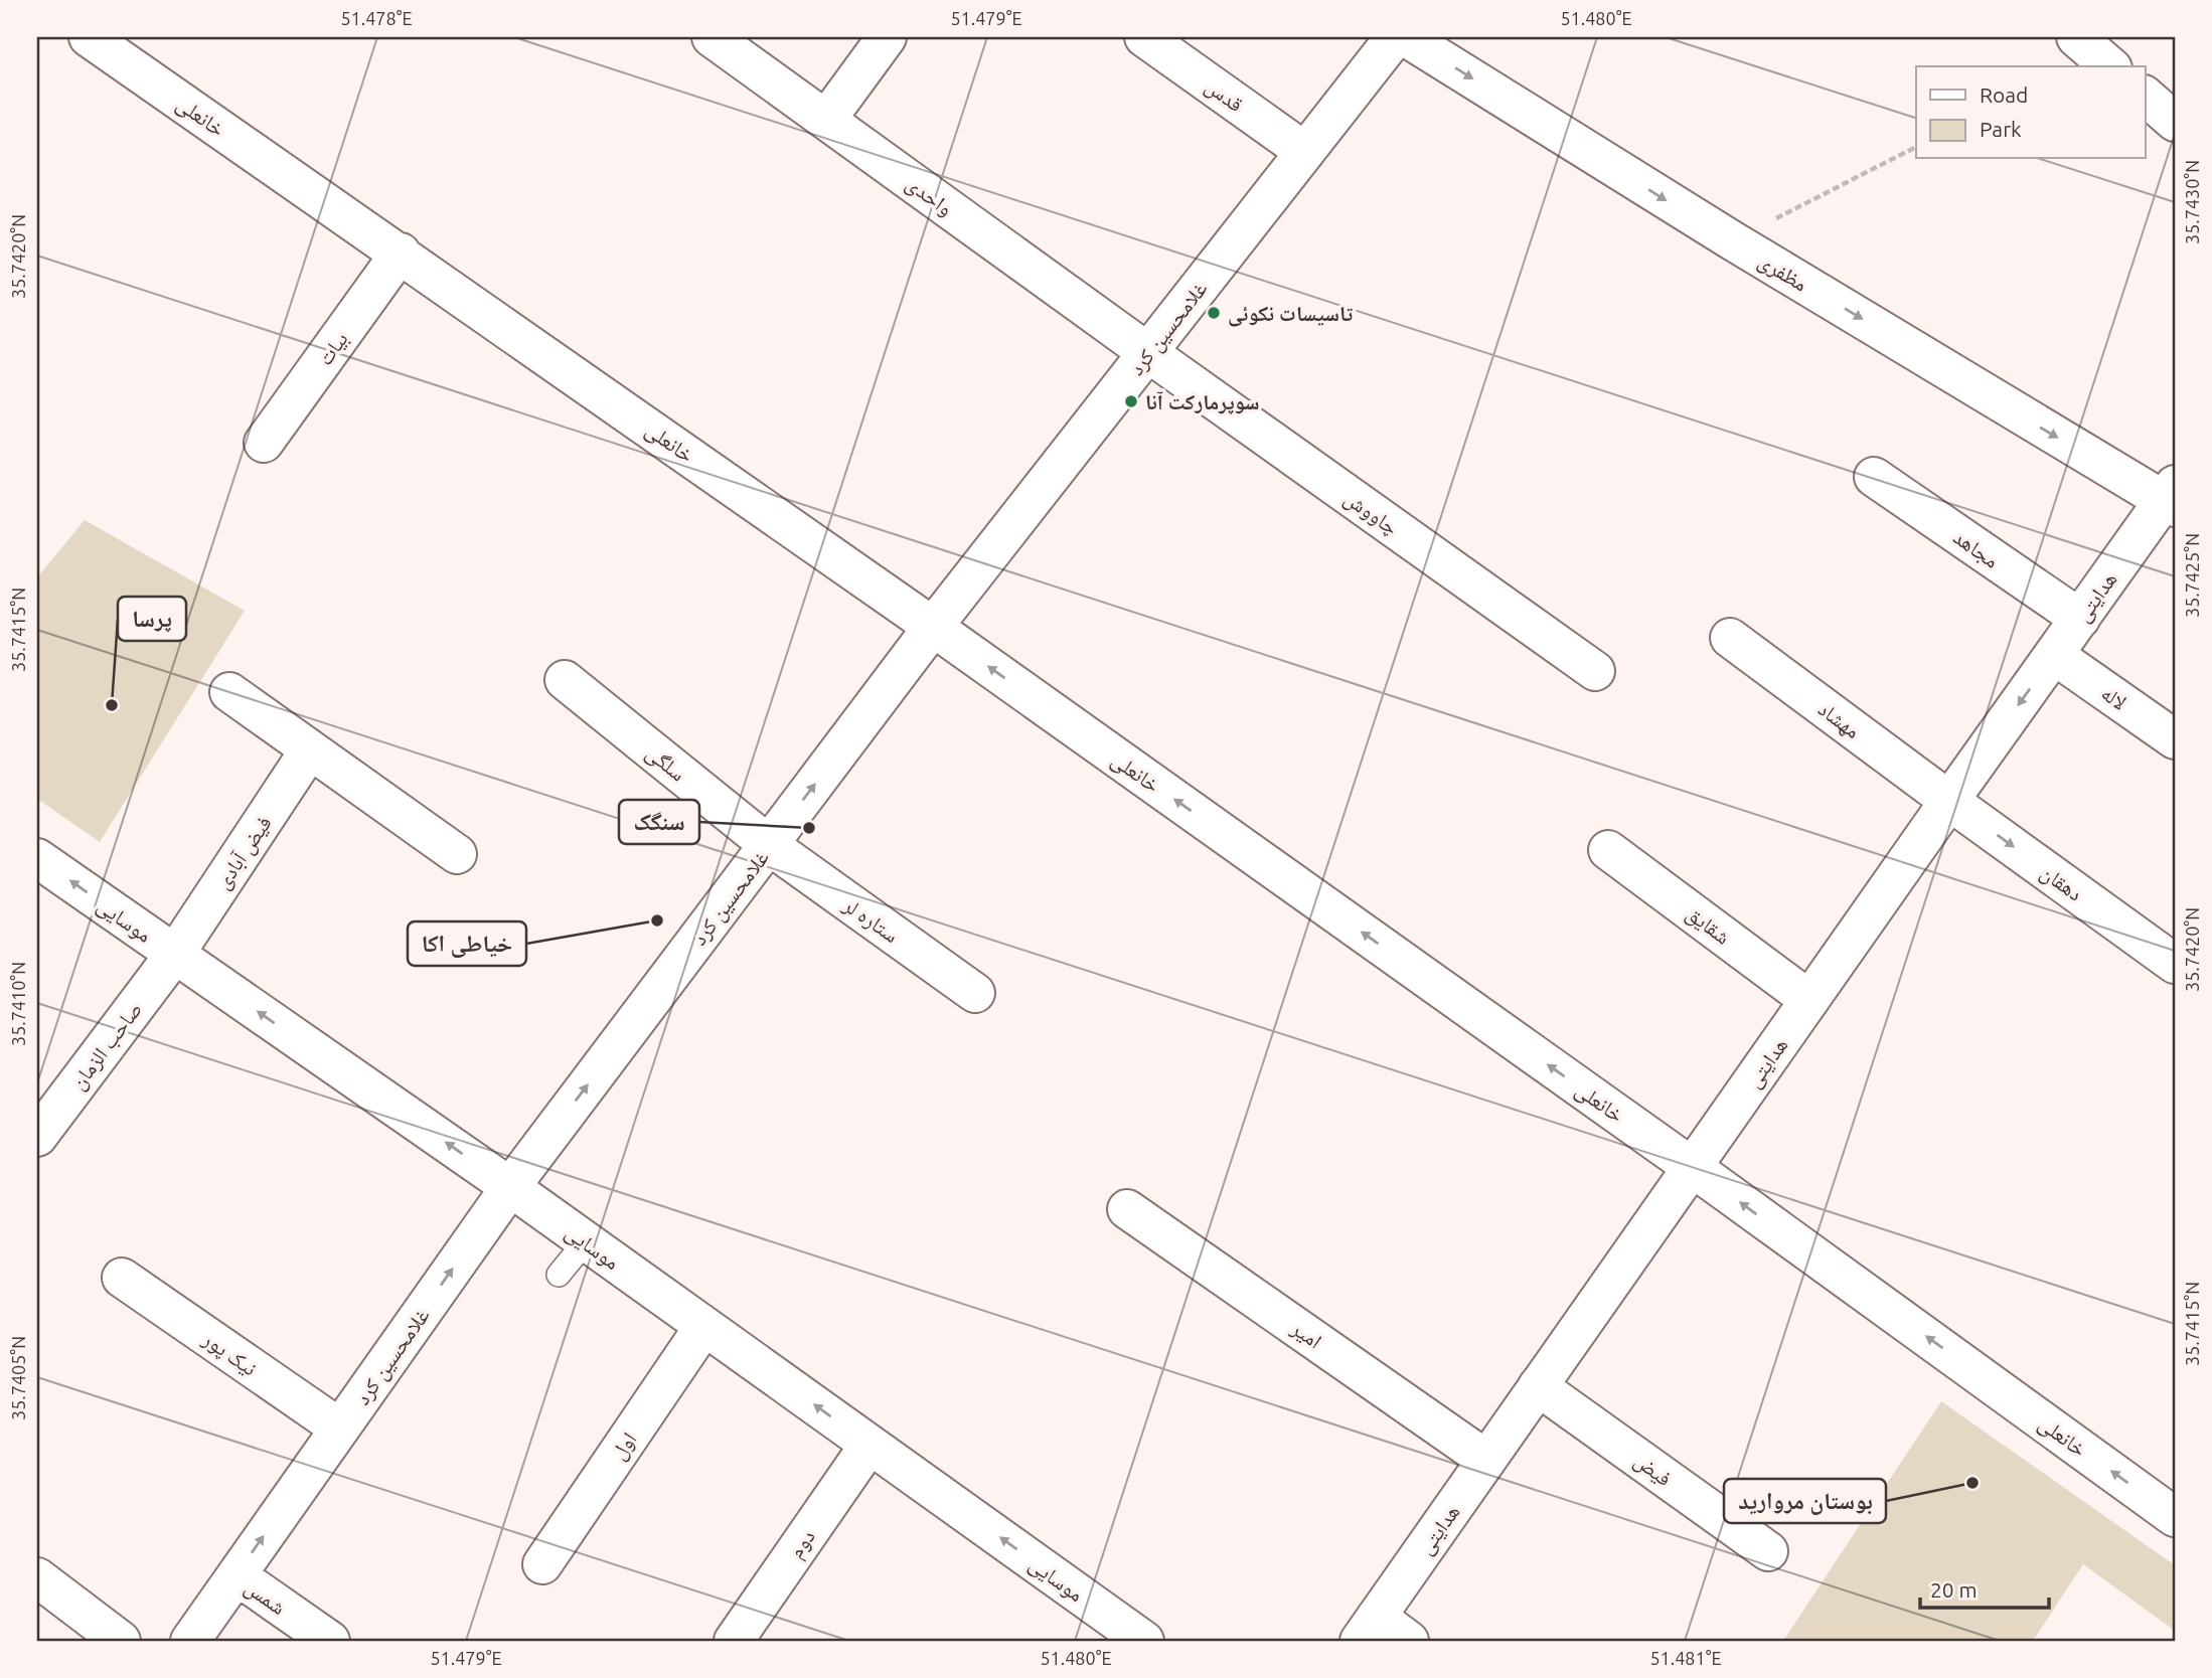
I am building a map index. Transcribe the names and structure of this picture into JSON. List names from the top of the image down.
{
  "streets": {
    "street": [
      "قدس",
      "خانعلی",
      "واحدی",
      "مظفری",
      "غلامحسین کرد",
      "بیات",
      "چاووش",
      "مجاهد",
      "هدایتی",
      "لاله",
      "مهشاد",
      "سلگی",
      "فیض آبادی",
      "دهقان",
      "موسایی",
      "ستاره لر",
      "شقایق",
      "صاحب الزمان",
      "امیر",
      "نیک پور",
      "اول",
      "فیض",
      "دوم",
      "شمس"
    ]
  },
  "crossings": [
    ["قدس", "غلامحسین کرد"],
    ["خانعلی", "غلامحسین کرد"],
    ["خانعلی", "بیات"],
    ["خانعلی", "هدایتی"],
    ["واحدی", "غلامحسین کرد"],
    ["واحدی", "چاووش"],
    ["مظفری", "هدایتی"],
    ["غلامحسین کرد", "چاووش"],
    ["غلامحسین کرد", "سلگی"],
    ["غلامحسین کرد", "موسایی"],
    ["غلامحسین کرد", "ستاره لر"],
    ["غلامحسین کرد", "نیک پور"],
    ["غلامحسین کرد", "شمس"],
    ["مجاهد", "هدایتی"],
    ["هدایتی", "لاله"],
    ["هدایتی", "مهشاد"],
    ["هدایتی", "دهقان"],
    ["هدایتی", "شقایق"],
    ["هدایتی", "امیر"],
    ["هدایتی", "فیض"],
    ["مهشاد", "دهقان"],
    ["سلگی", "ستاره لر"],
    ["فیض آبادی", "موسایی"],
    ["فیض آبادی", "صاحب الزمان"],
    ["موسایی", "صاحب الزمان"],
    ["موسایی", "اول"],
    ["موسایی", "دوم"]
  ],
  "one_way": [
    "خانعلی",
    "مظفری",
    "غلامحسین کرد",
    "دهقان",
    "موسایی"
  ],
  "places": [
    "تاسیسات نکوئی",
    "سوپرمارکت آنا",
    "پرسا",
    "سنگک",
    "خیاطی اکا",
    "بوستان مروارید"
  ],
  "legend": ["Road", "Park"],
  "scale_bar": "20 m",
  "coordinates": [
    "51.478°E",
    "51.479°E",
    "51.480°E",
    "35.7430°N",
    "35.7420°N",
    "35.7425°N",
    "35.7415°N",
    "35.7410°N",
    "35.7405°N",
    "51.481°E"
  ]
}
